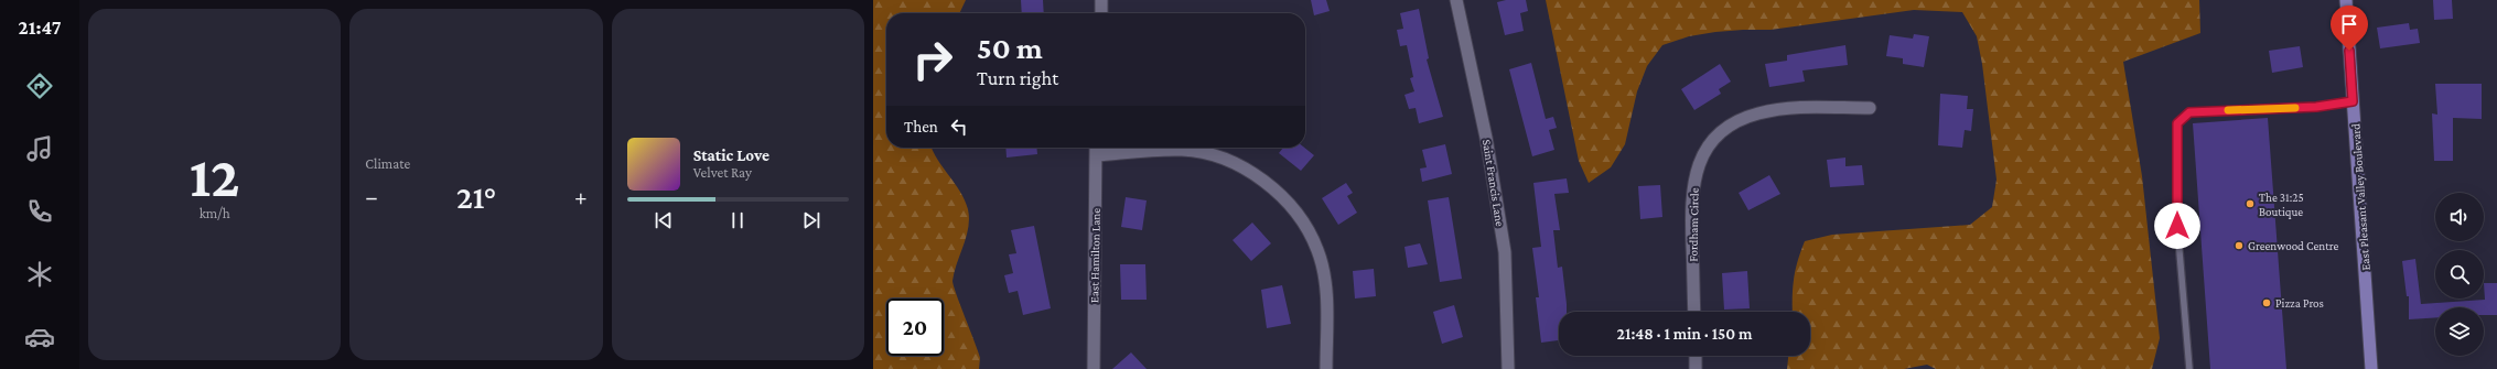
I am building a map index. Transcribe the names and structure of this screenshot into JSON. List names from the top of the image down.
{
  "streets": {
    "main road": ["East Pleasant Valley Boulevard"],
    "street": ["Saint Francis Lane", "Fordham Circle", "East Hamilton Lane"]
  },
  "places": ["The 31:25 Boutique", "Greenwood Centre", "Pizza Pros"],
  "page": {
    "tabs": "21:47",
    "tile": [
      ["12", "km/h"],
      "Climate"
    ],
    "turn": ["50 m", "Turn right"],
    "then": "Then",
    "song": ["Static Love", "Velvet Ray"],
    "heat": ["−", "21°", "+"],
    "limit": "20",
    "trip": "21:48 · 1 min · 150 m"
  }
}
